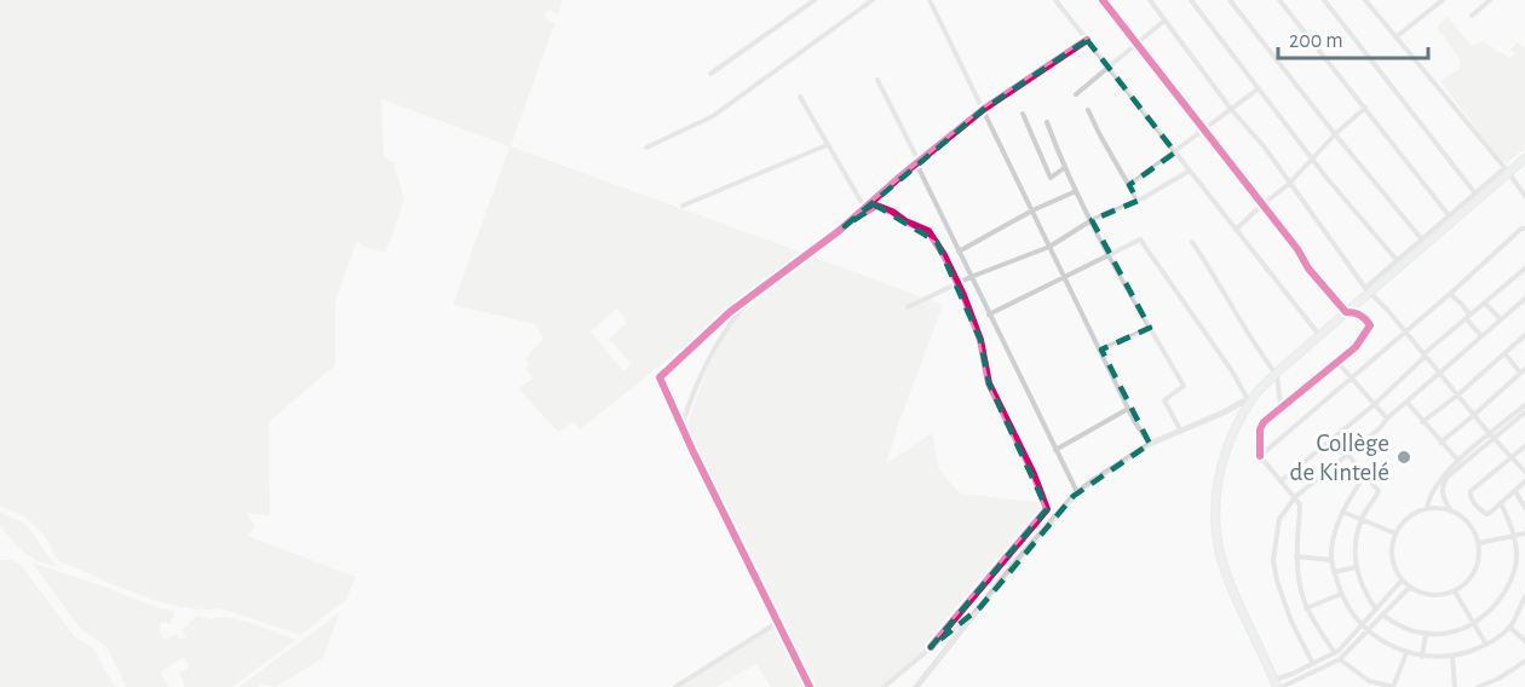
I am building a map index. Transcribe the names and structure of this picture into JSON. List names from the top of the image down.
{
  "places": ["Collège de Kintelé"],
  "scale_bar": "200 m"
}
